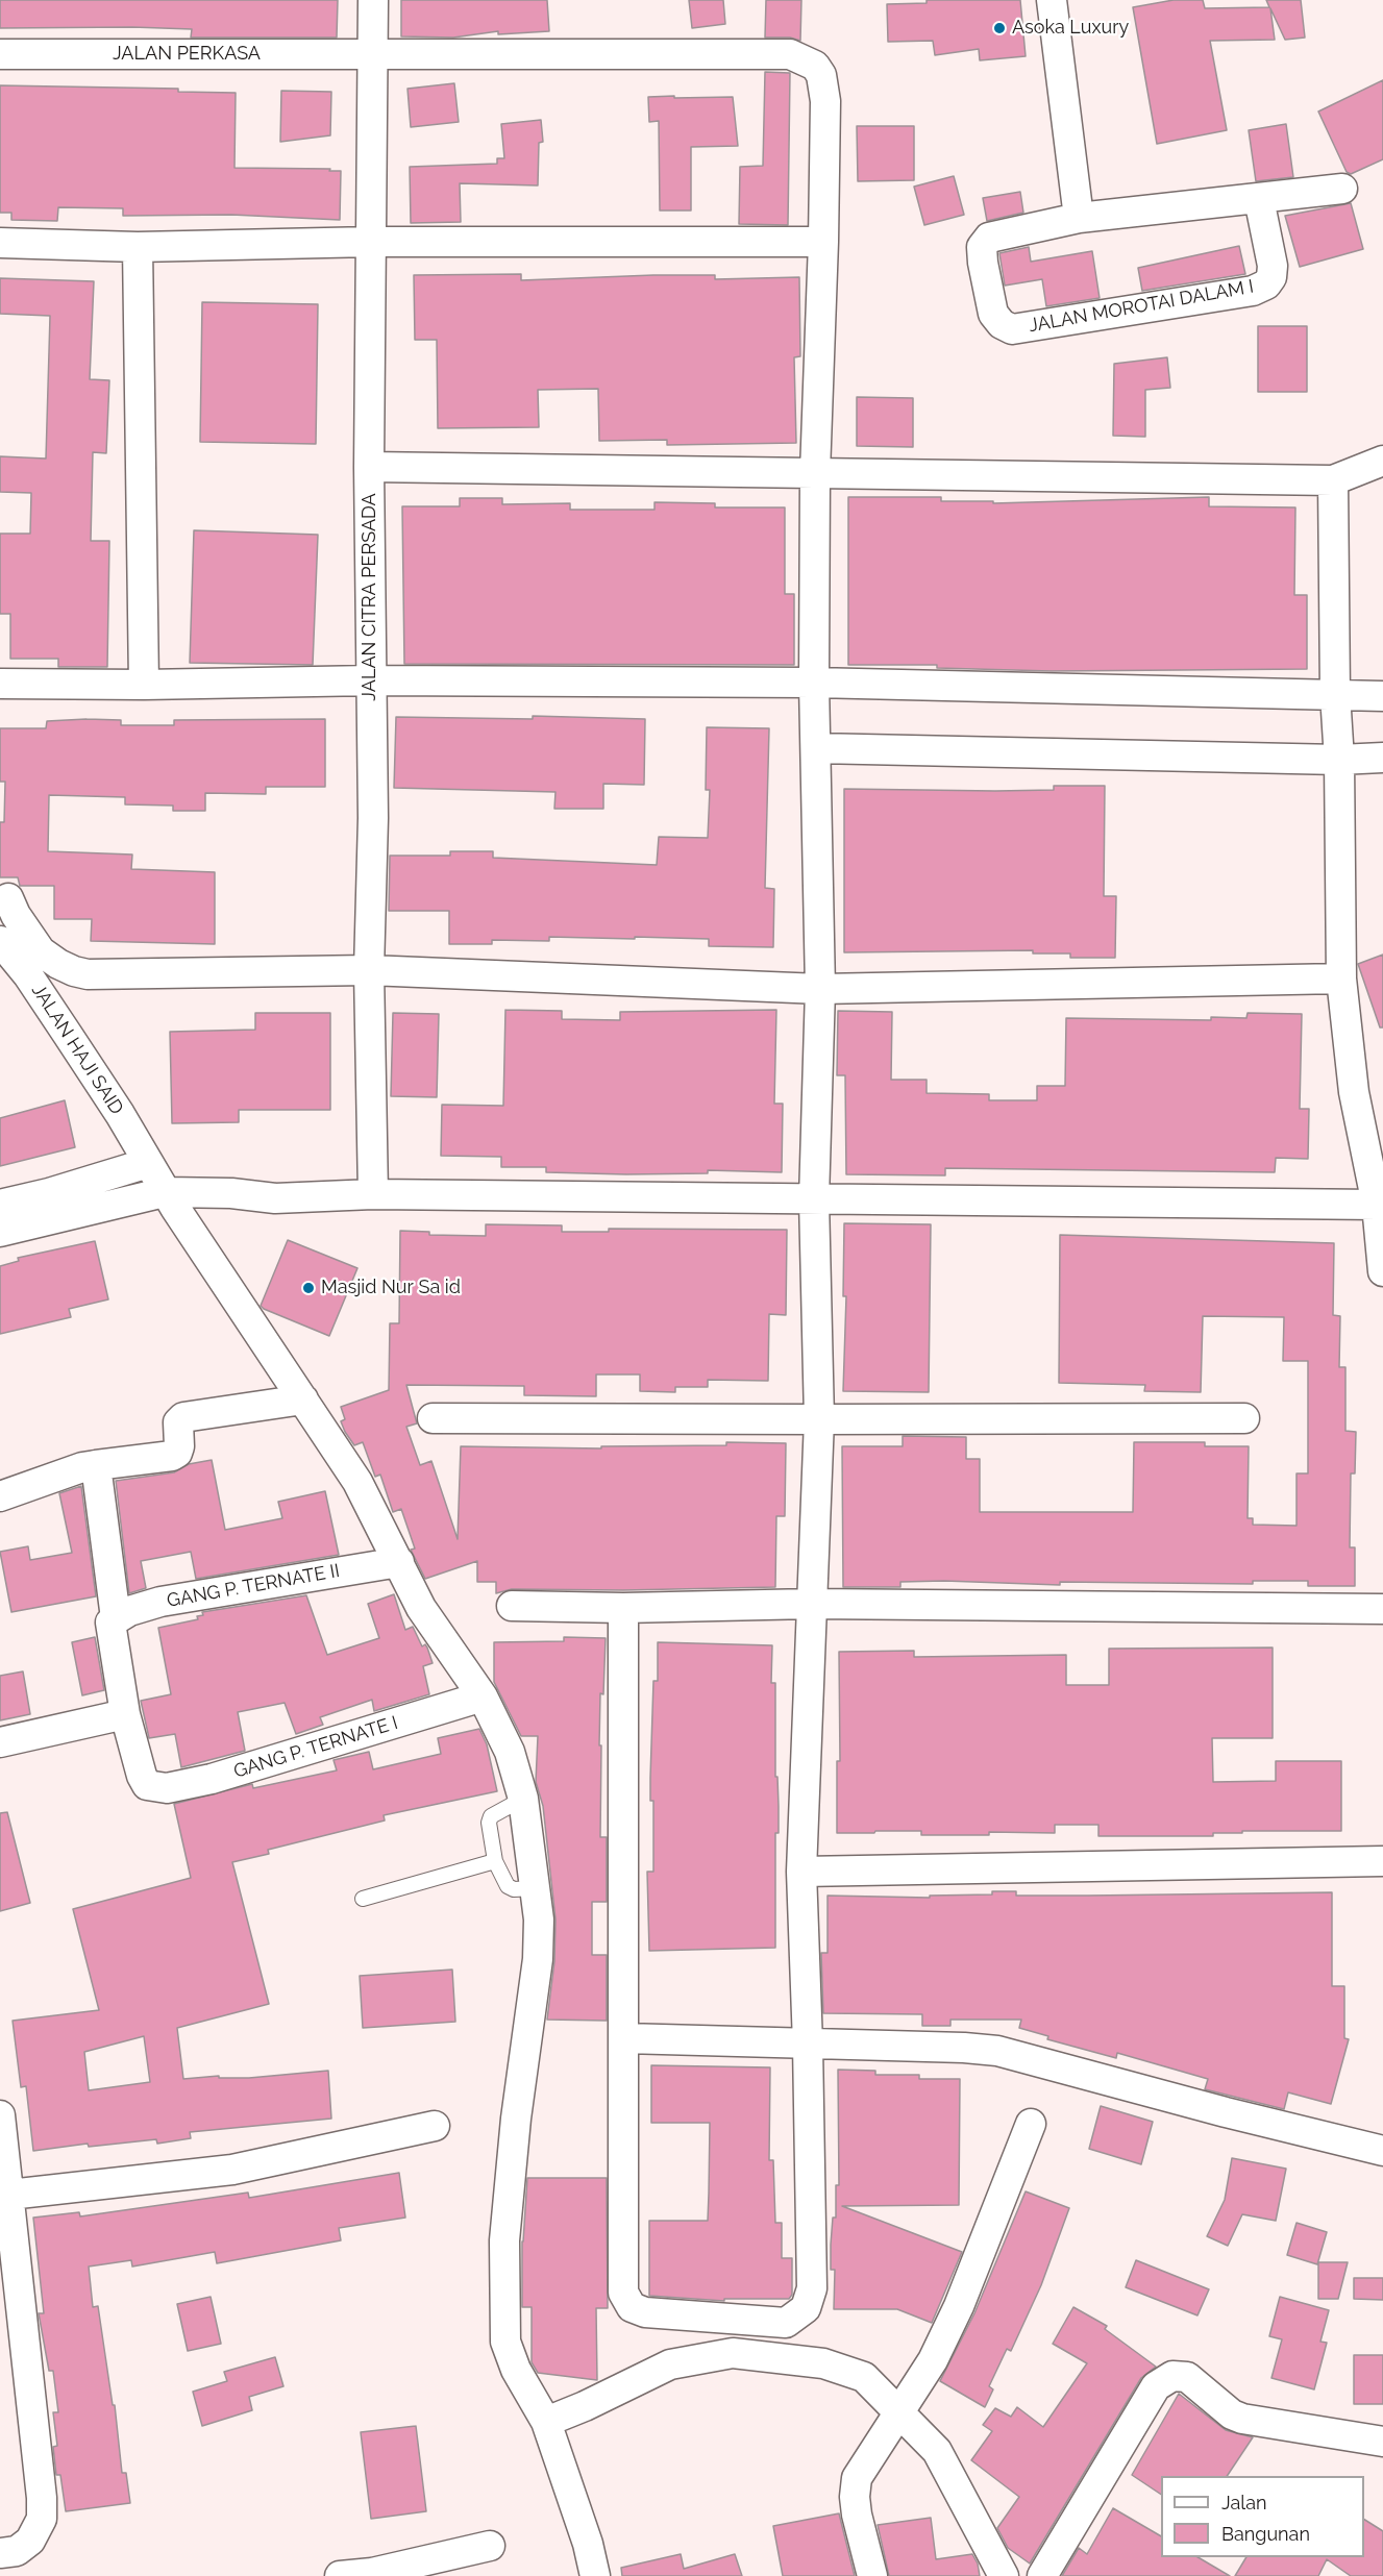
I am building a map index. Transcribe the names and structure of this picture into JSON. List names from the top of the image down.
{
  "streets": {
    "street": [
      "JALAN PERKASA",
      "JALAN MOROTAI DALAM I",
      "JALAN CITRA PERSADA",
      "JALAN HAJI SAID",
      "GANG P. TERNATE II",
      "GANG P. TERNATE I"
    ]
  },
  "crossings": [
    ["JALAN PERKASA", "JALAN CITRA PERSADA"],
    ["JALAN HAJI SAID", "GANG P. TERNATE II"],
    ["JALAN HAJI SAID", "GANG P. TERNATE I"]
  ],
  "places": ["Asoka Luxury", "Masjid Nur Sa id"],
  "legend": ["Jalan", "Bangunan"]
}
